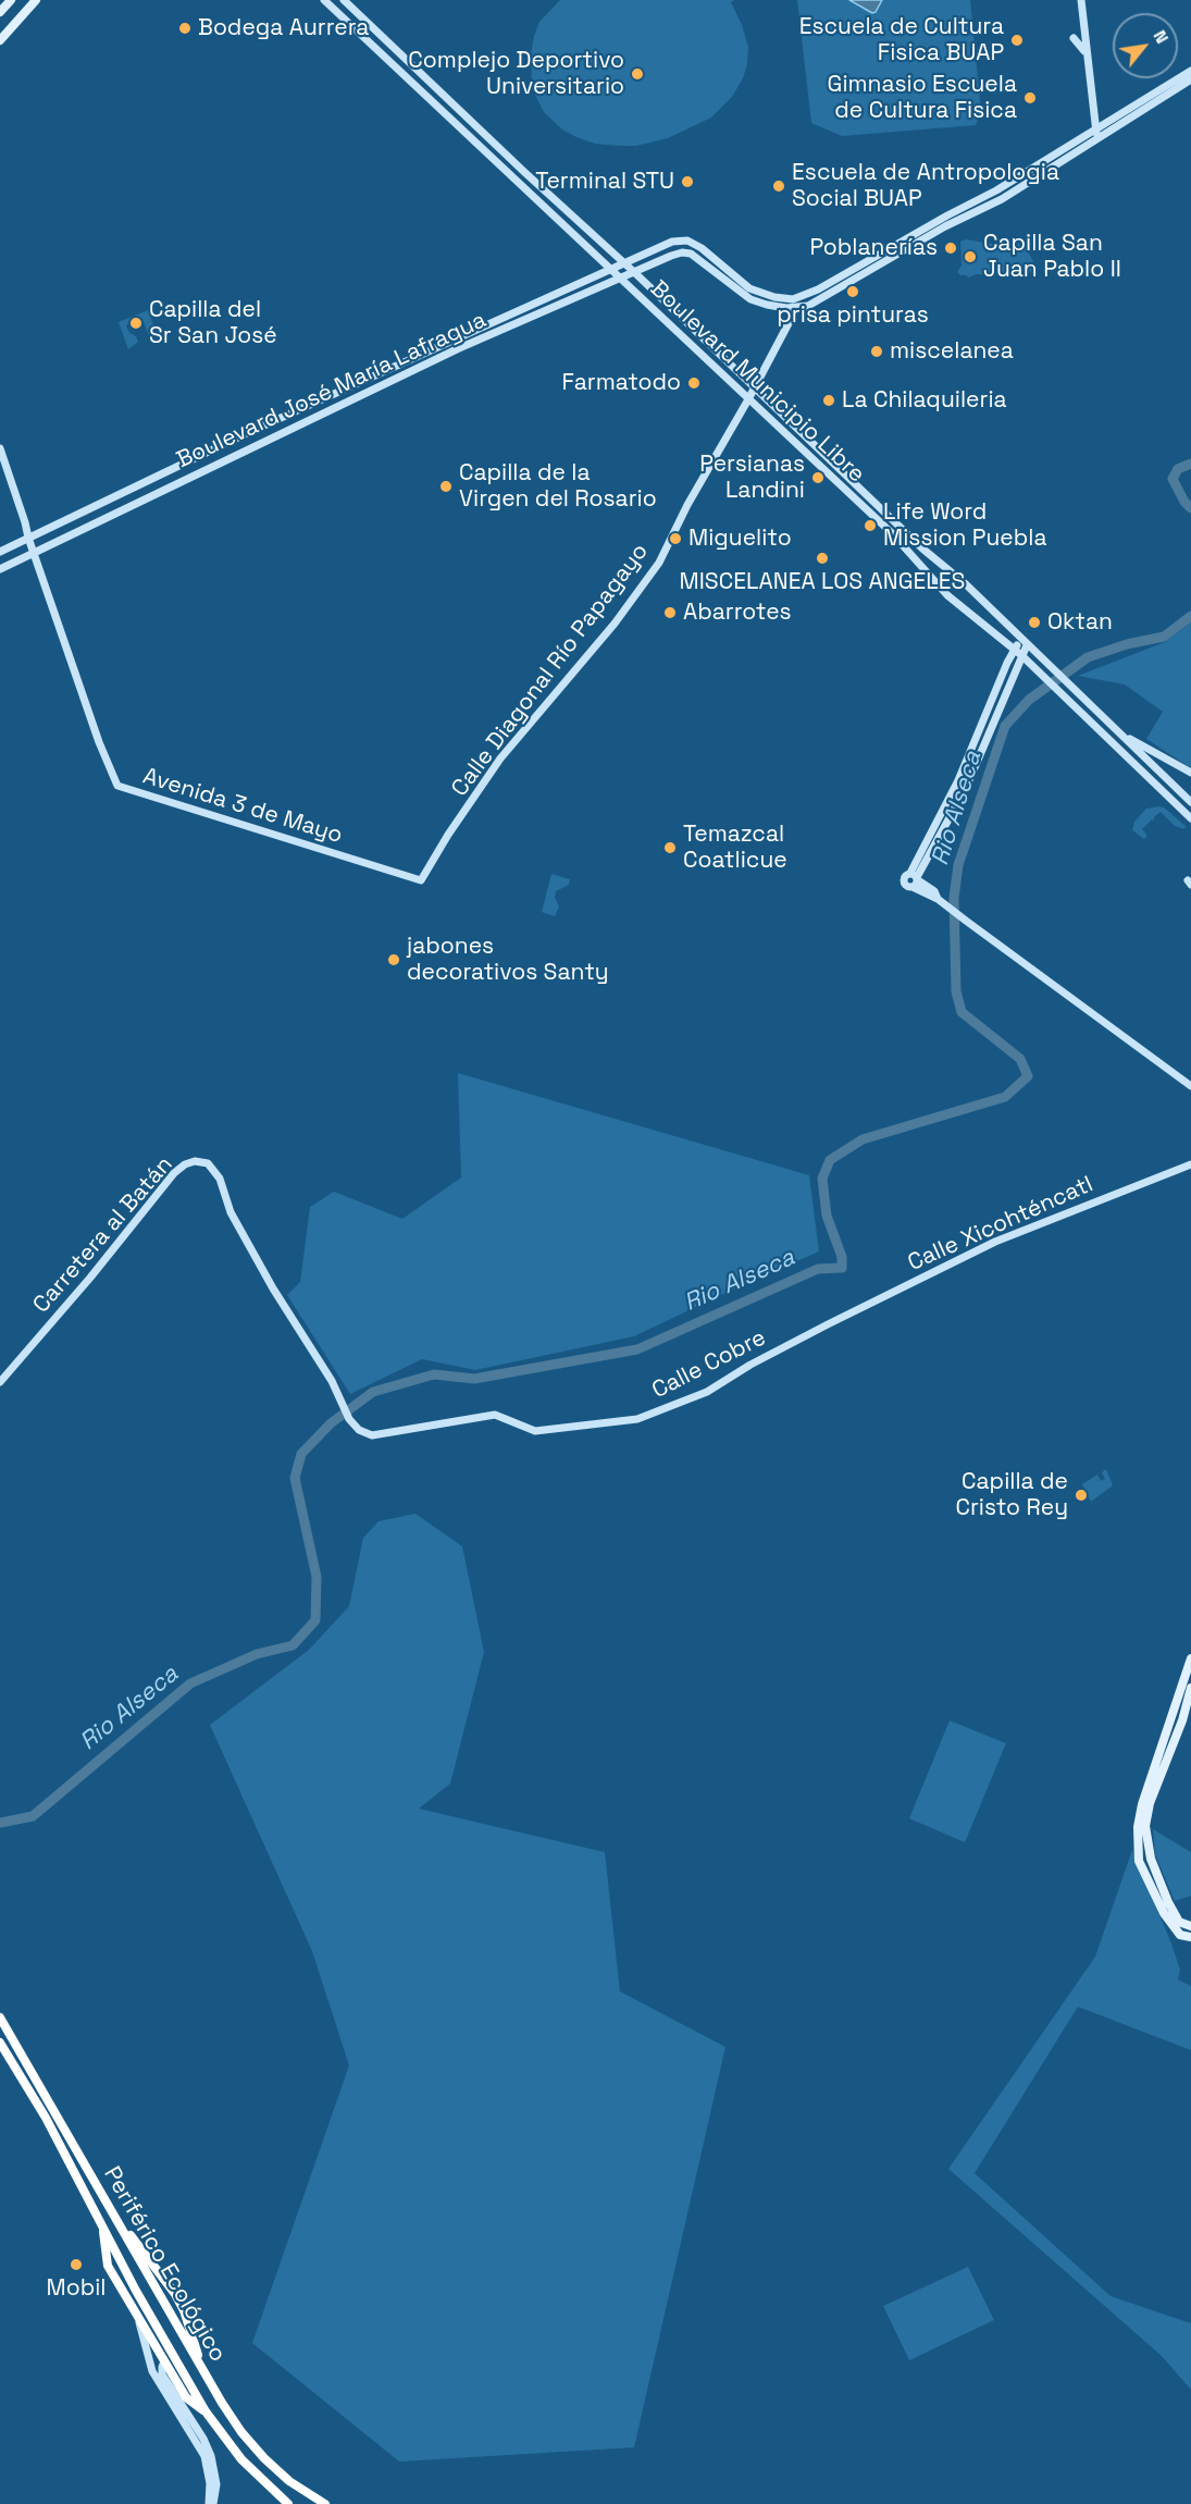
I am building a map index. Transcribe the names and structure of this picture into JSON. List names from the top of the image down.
{
  "streets": {
    "highway": ["Periférico Ecológico"],
    "main road": [
      "Boulevard Municipio Libre",
      "Boulevard José María Lafragua",
      "Calle Diagonal Río Papagayo",
      "Avenida 3 de Mayo",
      "Calle Xicohténcatl",
      "Carretera al Batán",
      "Calle Cobre"
    ]
  },
  "crossings": [
    ["Boulevard Municipio Libre", "Boulevard José María Lafragua"],
    ["Boulevard Municipio Libre", "Calle Diagonal Río Papagayo"],
    ["Boulevard José María Lafragua", "Calle Diagonal Río Papagayo"],
    ["Boulevard José María Lafragua", "Avenida 3 de Mayo"],
    ["Calle Diagonal Río Papagayo", "Avenida 3 de Mayo"],
    ["Calle Xicohténcatl", "Calle Cobre"],
    ["Carretera al Batán", "Calle Cobre"]
  ],
  "water": ["Rio Alseca"],
  "places": [
    "Bodega Aurrera",
    "Escuela de Cultura Fisica BUAP",
    "Complejo Deportivo Universitario",
    "Gimnasio Escuela de Cultura Fisica",
    "Terminal STU",
    "Escuela de Antropologia Social BUAP",
    "Poblanerías",
    "Capilla San Juan Pablo II",
    "prisa pinturas",
    "Capilla del Sr San José",
    "miscelanea",
    "Farmatodo",
    "La Chilaquileria",
    "Persianas Landini",
    "Capilla de la Virgen del Rosario",
    "Life Word Mission Puebla",
    "Miguelito",
    "MISCELANEA LOS ANGELES",
    "Abarrotes",
    "Oktan",
    "Temazcal Coatlicue",
    "jabones decorativos Santy",
    "Capilla de Cristo Rey",
    "Mobil"
  ],
  "north": "top right"
}
